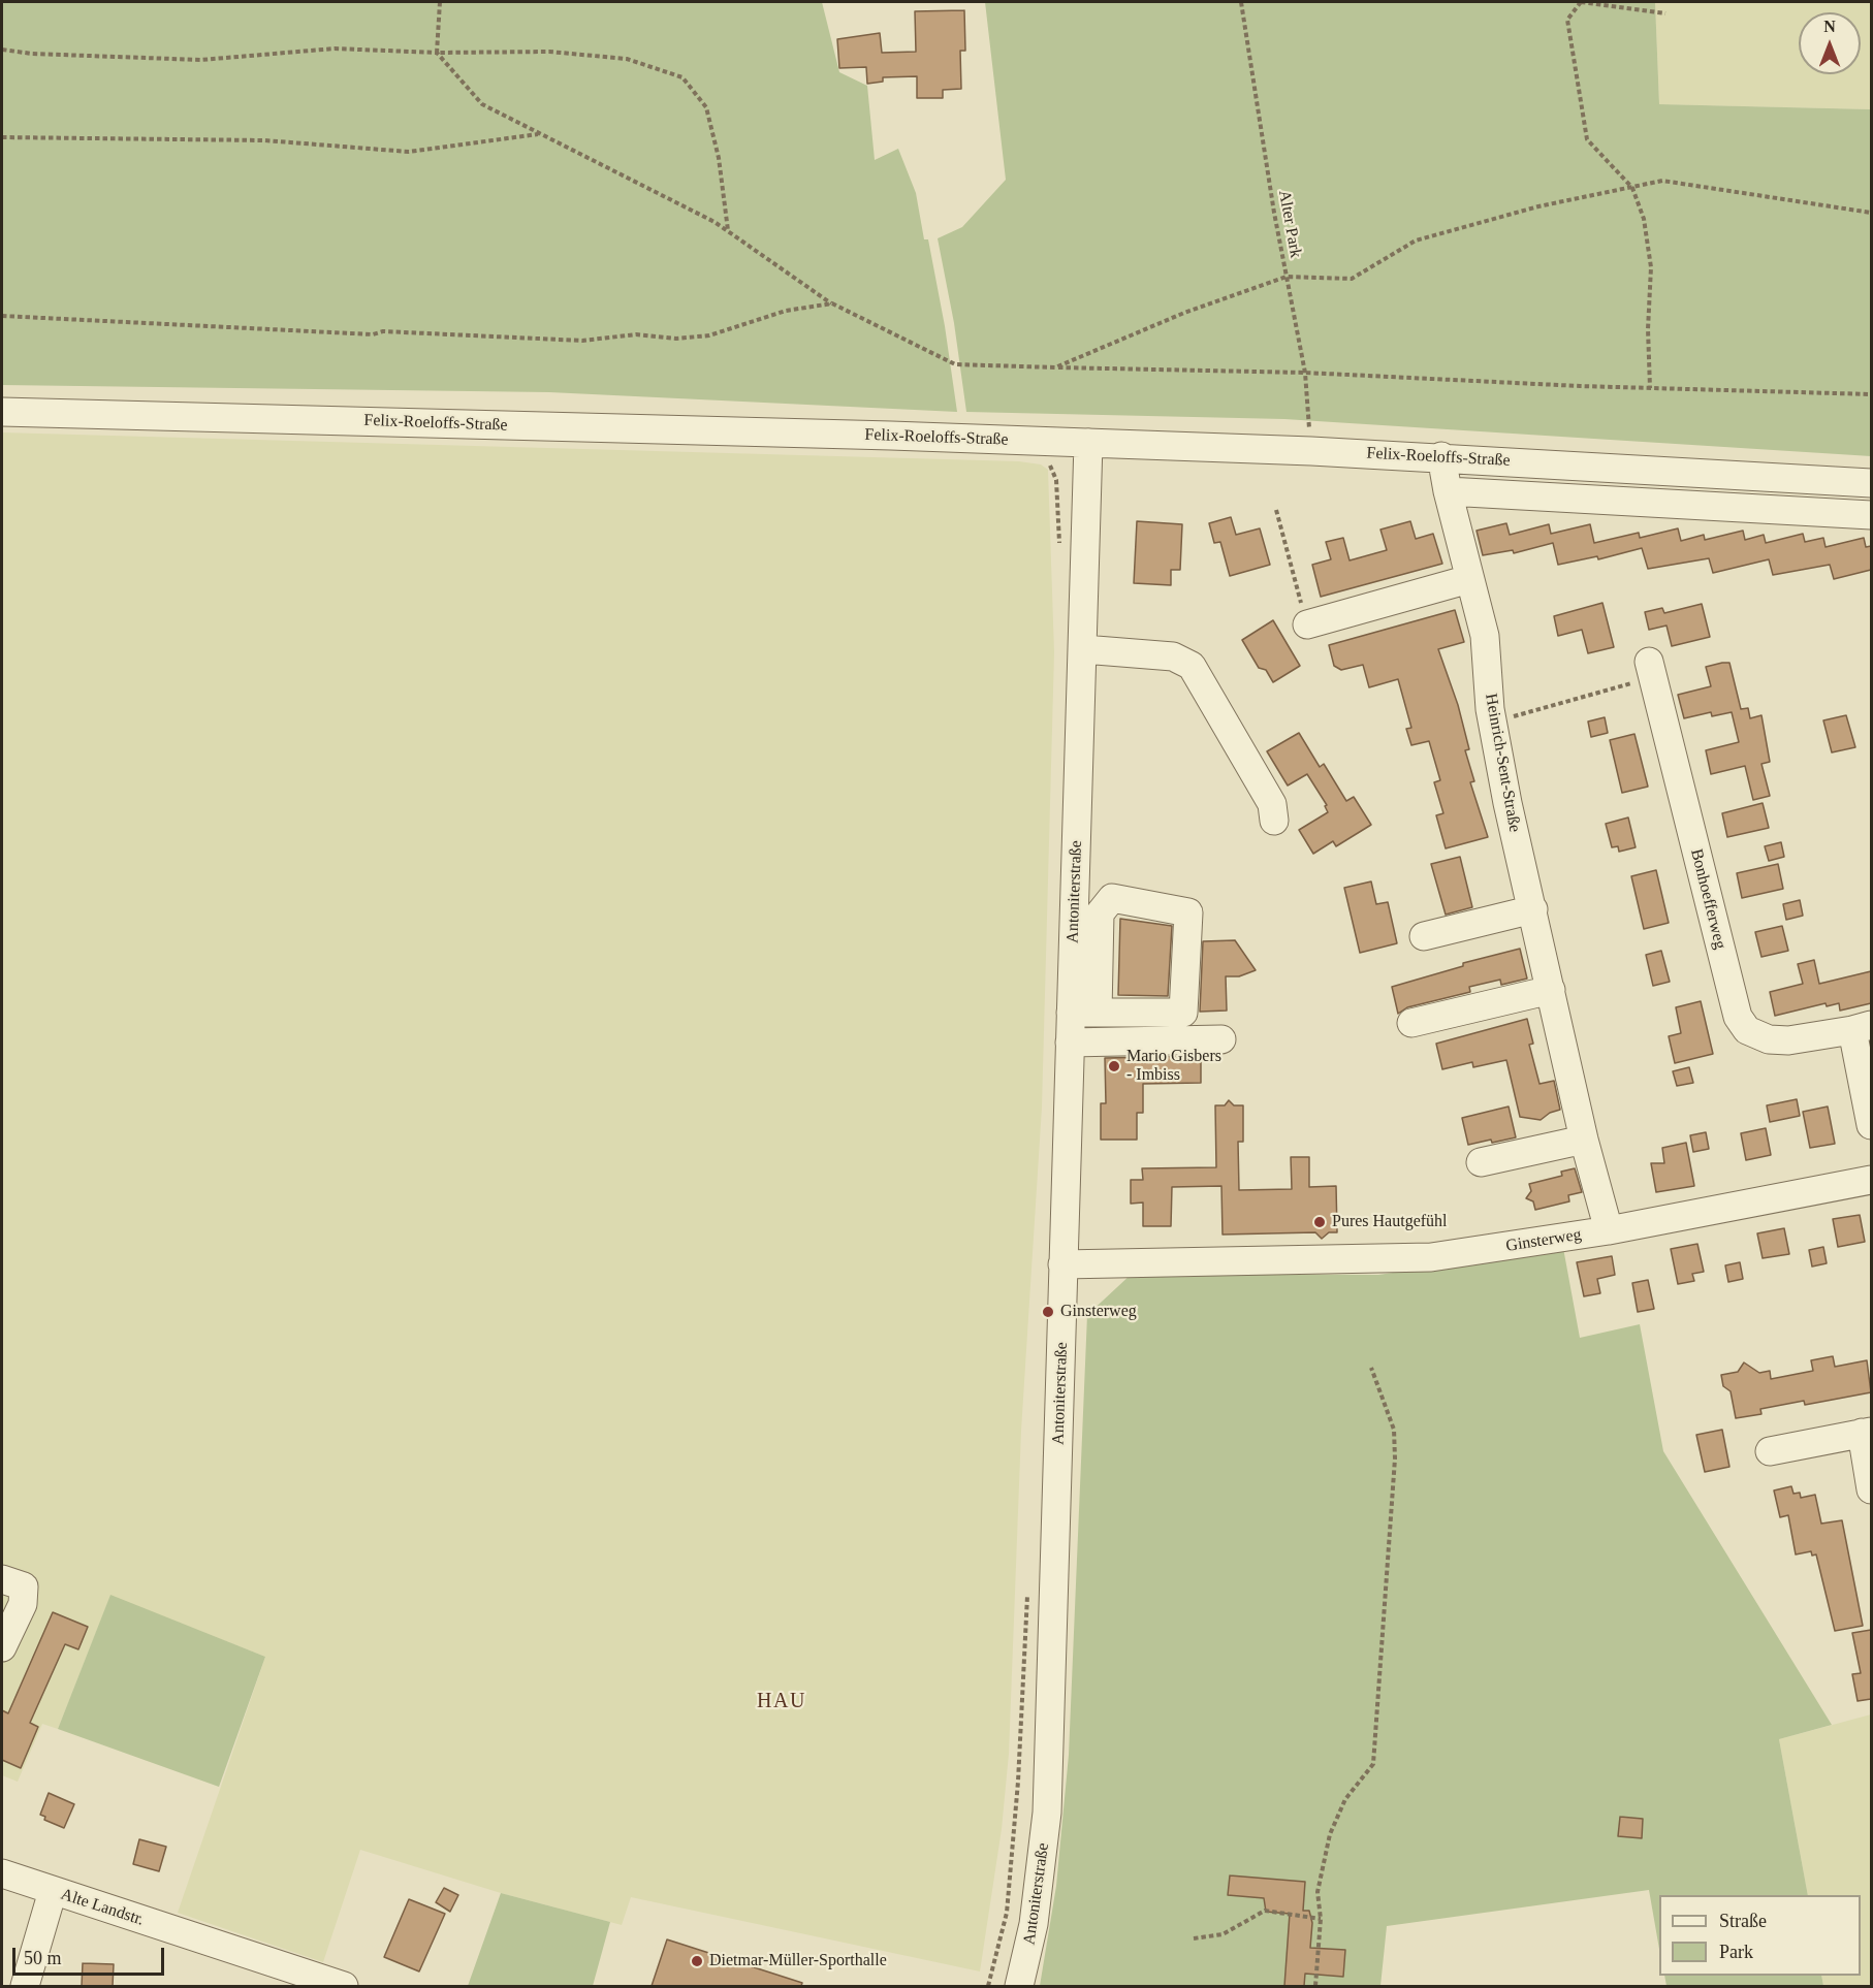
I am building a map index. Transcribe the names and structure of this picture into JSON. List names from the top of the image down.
{
  "streets": {
    "street": [
      "Felix-Roeloffs-Straße",
      "Heinrich-Sent-Straße",
      "Antoniterstraße",
      "Bonhoefferweg",
      "Ginsterweg",
      "Alte Landstr."
    ],
    "path": ["Alter Park"]
  },
  "crossings": [
    ["Alter Park", "Felix-Roeloffs-Straße"],
    ["Felix-Roeloffs-Straße", "Heinrich-Sent-Straße"],
    ["Felix-Roeloffs-Straße", "Antoniterstraße"],
    ["Heinrich-Sent-Straße", "Ginsterweg"],
    ["Antoniterstraße", "Ginsterweg"]
  ],
  "districts": ["HAU"],
  "places": [
    "Mario Gisbers - Imbiss",
    "Pures Hautgefühl",
    "Ginsterweg",
    "Dietmar-Müller-Sporthalle"
  ],
  "legend": ["Straße", "Park"],
  "scale_bar": "50 m",
  "north": "top"
}
